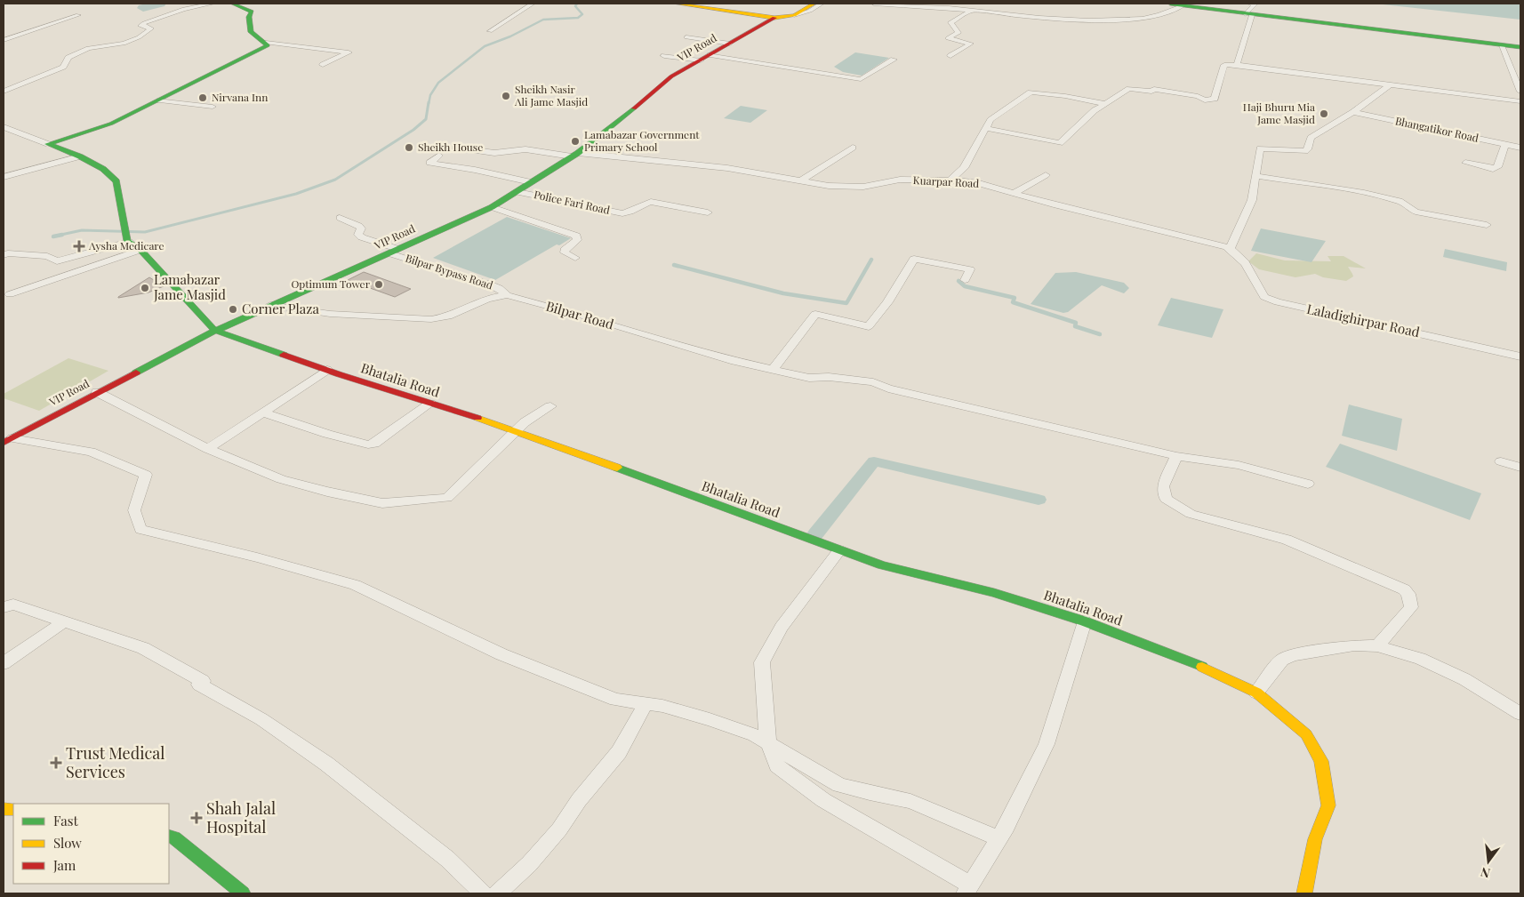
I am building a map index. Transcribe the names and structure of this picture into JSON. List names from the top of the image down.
{
  "streets": {
    "street": [
      "VIP Road",
      "Bhangatikor Road",
      "Kuarpar Road",
      "Police Fari Road",
      "Bilpar Bypass Road",
      "Bilpar Road",
      "Laladighirpar Road",
      "Bhatalia Road"
    ]
  },
  "crossings": [
    ["VIP Road", "Kuarpar Road"],
    ["VIP Road", "Police Fari Road"],
    ["VIP Road", "Bilpar Bypass Road"],
    ["VIP Road", "Bilpar Road"],
    ["VIP Road", "Bhatalia Road"],
    ["Kuarpar Road", "Laladighirpar Road"],
    ["Bilpar Bypass Road", "Bilpar Road"]
  ],
  "places": {
    "other": [
      "Sheikh Nasir Ali Jame Masjid",
      "Nirvana Inn",
      "Haji Bhuru Mia Jame Masjid",
      "Lamabazar Government Primary School",
      "Sheikh House",
      "Optimum Tower",
      "Lamabazar Jame Masjid",
      "Corner Plaza"
    ],
    "health": ["Aysha Medicare", "Trust Medical Services", "Shah Jalal Hospital"]
  },
  "legend": ["Fast", "Slow", "Jam"],
  "north": "bottom"
}
